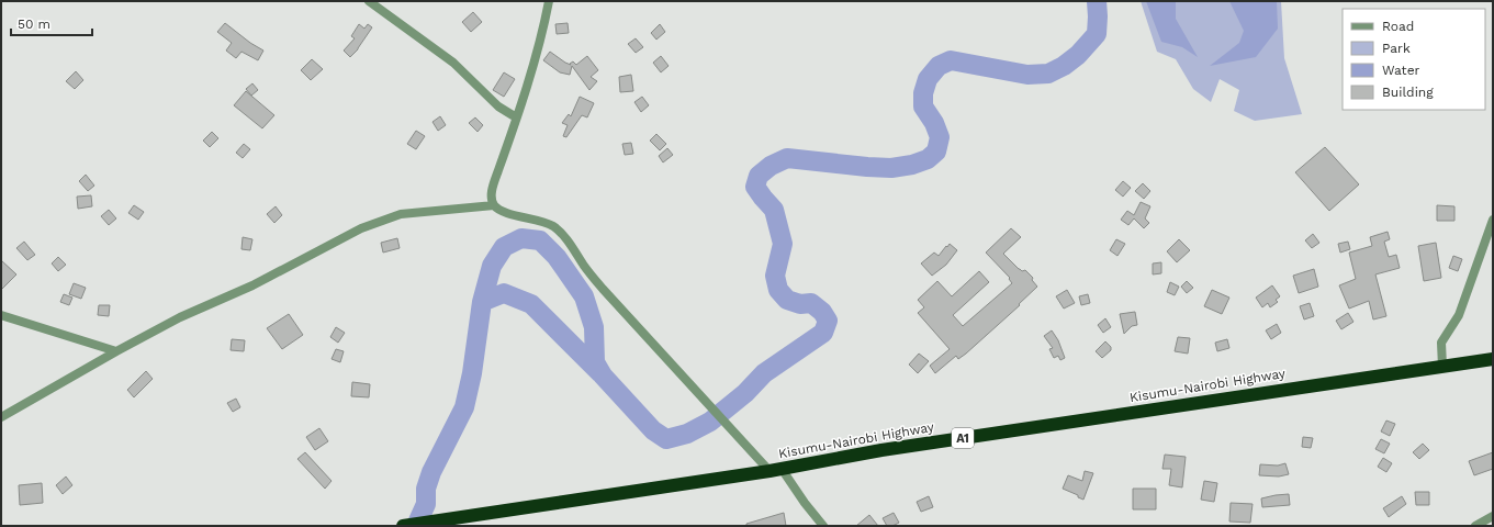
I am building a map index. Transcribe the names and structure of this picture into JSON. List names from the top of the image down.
{
  "streets": {
    "highway": ["Kisumu-Nairobi Highway", "A1"]
  },
  "legend": [
    "Road",
    "Park",
    "Water",
    "Building"
  ],
  "scale_bar": "50 m"
}
